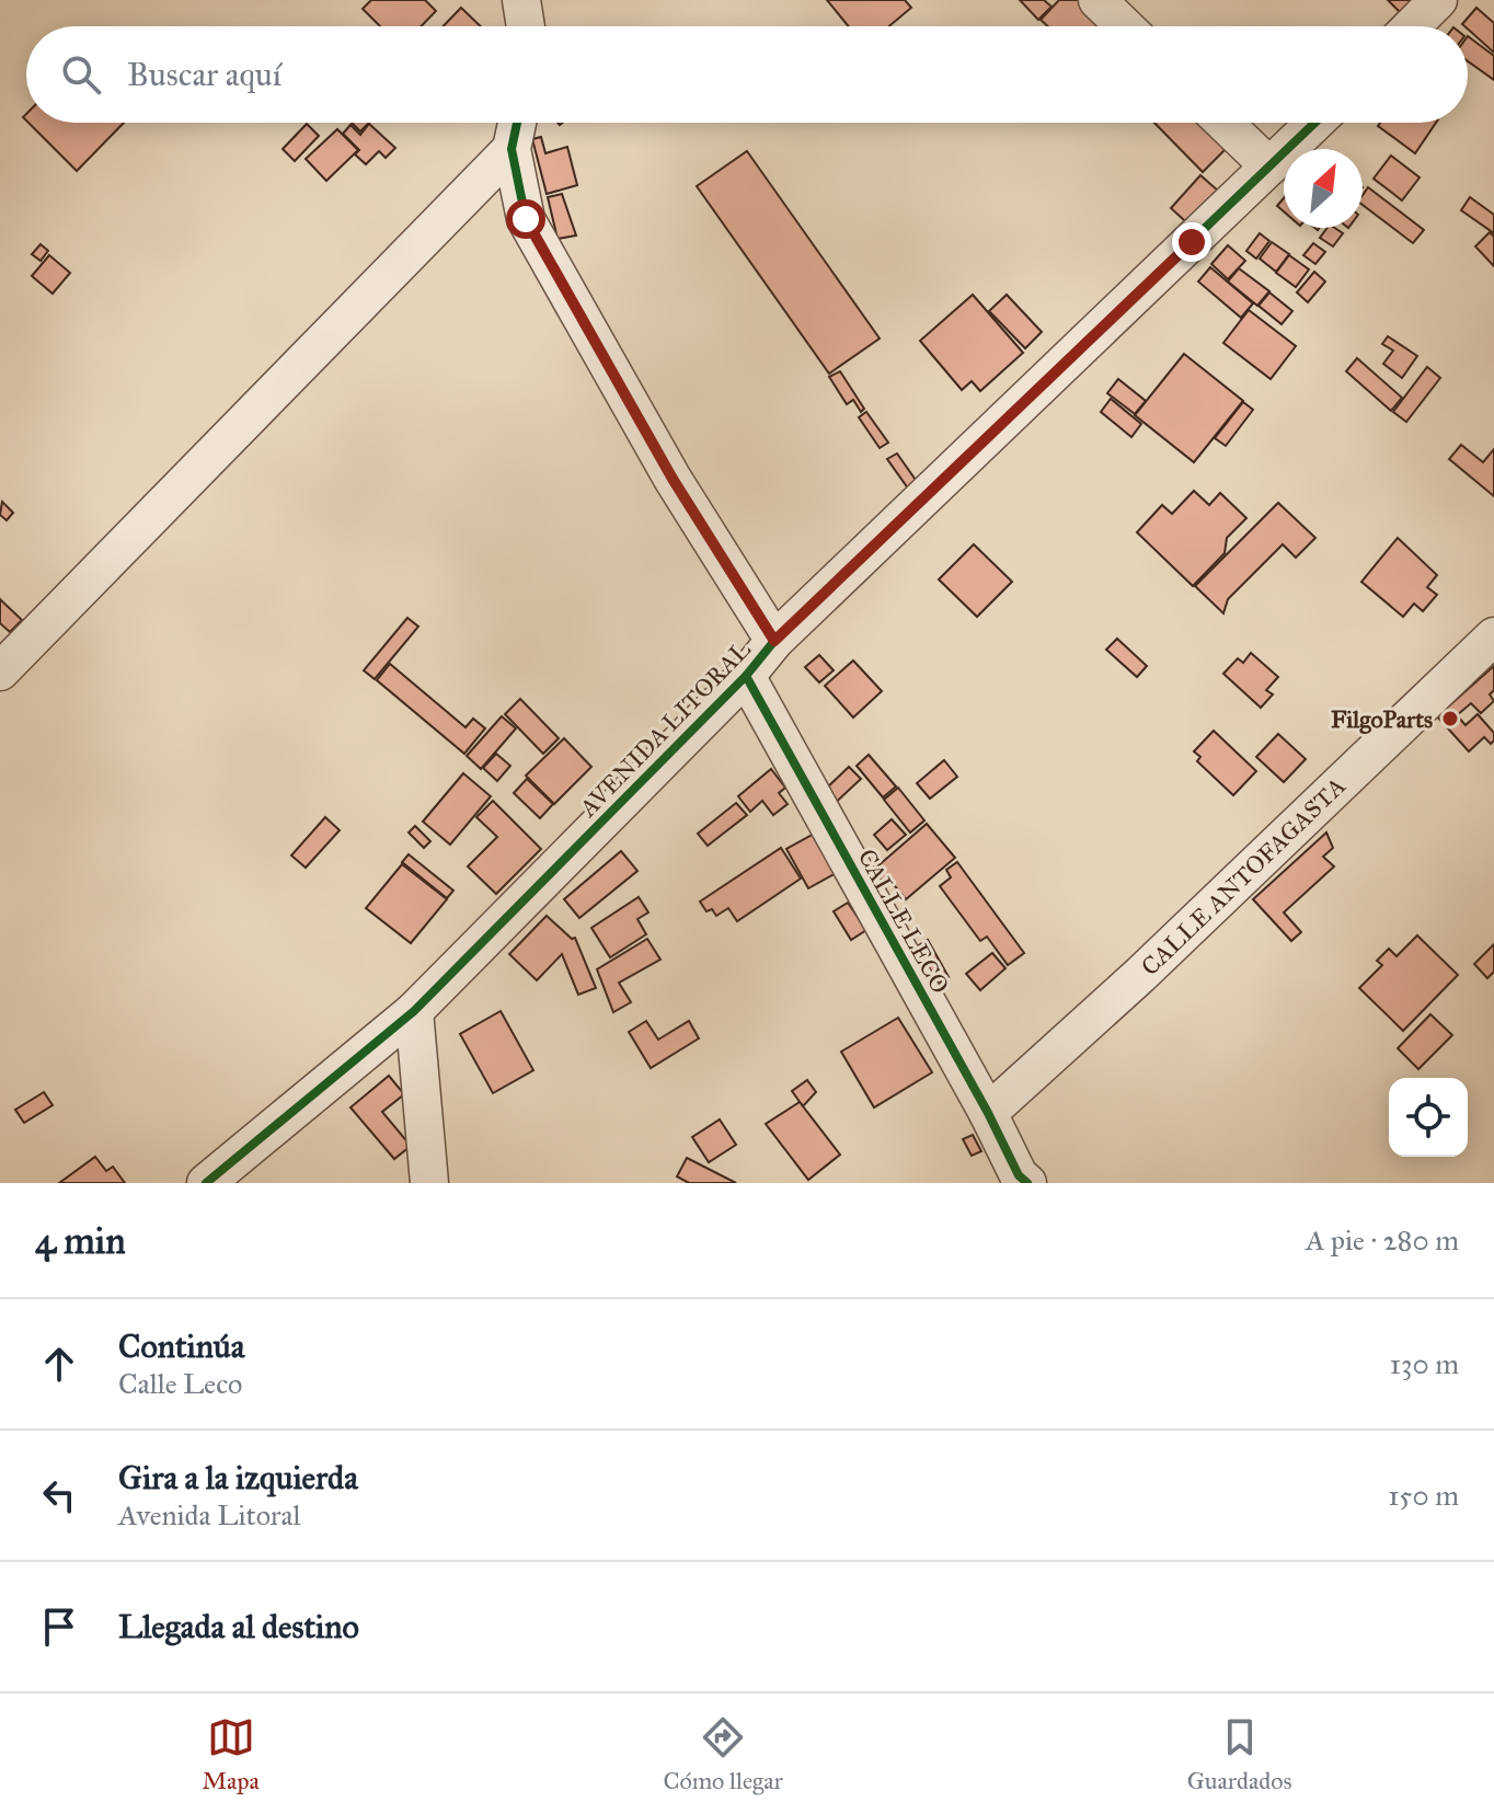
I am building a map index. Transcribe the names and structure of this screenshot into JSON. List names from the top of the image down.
{
  "streets": {
    "street": ["AVENIDA LITORAL", "CALLE ANTOFAGASTA", "CALLE LECO"]
  },
  "crossings": [
    ["AVENIDA LITORAL", "CALLE LECO"],
    ["CALLE ANTOFAGASTA", "CALLE LECO"]
  ],
  "places": ["FilgoParts"],
  "north": "top right",
  "page": {
    "search": "Buscar aquí",
    "heading": ["4 min", "A pie · 280 m"],
    "list": [
      ["Continúa", "Calle Leco", "130 m"],
      ["Gira a la izquierda", "Avenida Litoral", "150 m"],
      "Llegada al destino"
    ],
    "nav": ["Mapa", "Cómo llegar", "Guardados"]
  }
}
